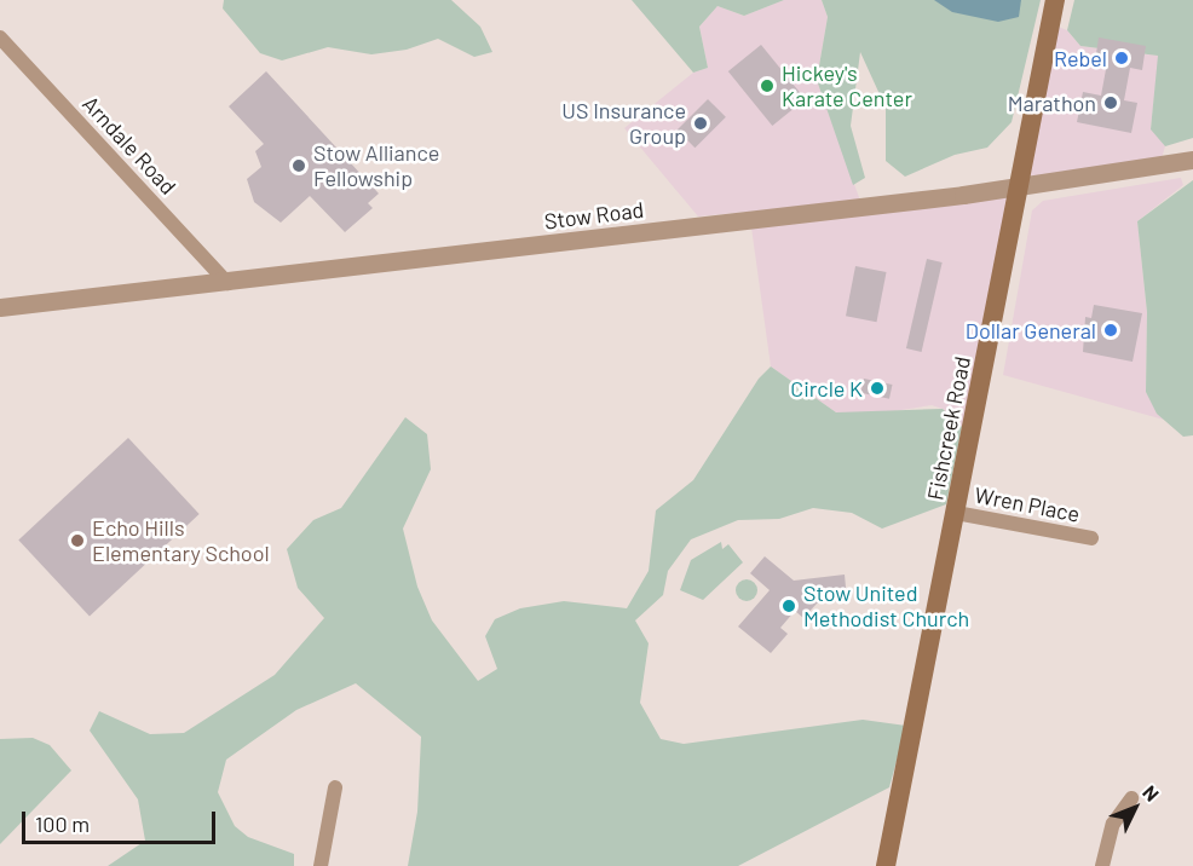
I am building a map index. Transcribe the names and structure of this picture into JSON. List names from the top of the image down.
{
  "streets": {
    "main road": ["Fishcreek Road"],
    "street": ["Arndale Road", "Stow Road", "Wren Place"]
  },
  "crossings": [
    ["Arndale Road", "Stow Road"],
    ["Stow Road", "Fishcreek Road"],
    ["Fishcreek Road", "Wren Place"]
  ],
  "places": [
    "Rebel",
    "Hickey's Karate Center",
    "Marathon",
    "US Insurance Group",
    "Stow Alliance Fellowship",
    "Dollar General",
    "Circle K",
    "Echo Hills Elementary School",
    "Stow United Methodist Church"
  ],
  "scale_bar": "100 m",
  "north": "top right"
}
